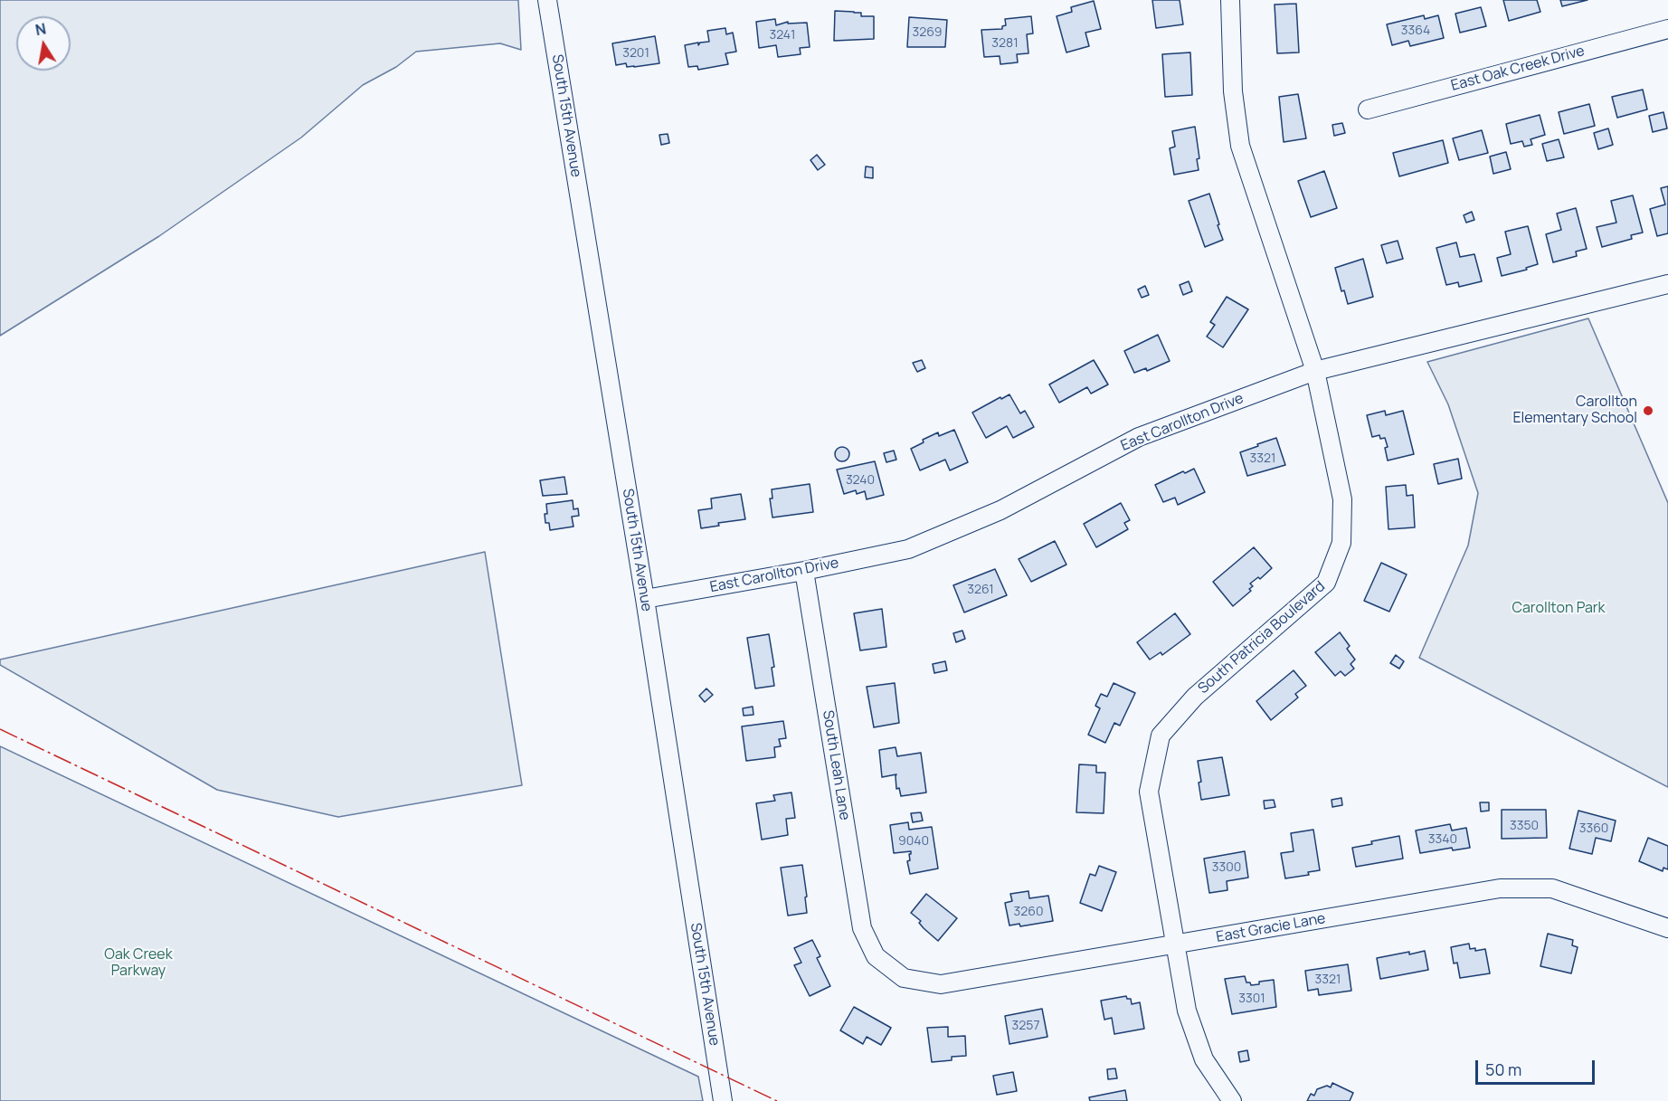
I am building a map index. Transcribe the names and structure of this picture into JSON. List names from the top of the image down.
{
  "streets": {
    "street": [
      "East Oak Creek Drive",
      "South 15th Avenue",
      "East Carollton Drive",
      "South Patricia Boulevard",
      "South Leah Lane",
      "East Gracie Lane"
    ]
  },
  "crossings": [
    ["South 15th Avenue", "East Carollton Drive"],
    ["East Carollton Drive", "South Patricia Boulevard"],
    ["East Carollton Drive", "South Leah Lane"],
    ["South Patricia Boulevard", "East Gracie Lane"],
    ["South Leah Lane", "East Gracie Lane"]
  ],
  "parks": ["Carollton Park", "Oak Creek Parkway"],
  "places": ["Carollton Elementary School"],
  "house_numbers": [
    "3364",
    "3269",
    "3241",
    "3281",
    "3201",
    "3321",
    "3240",
    "3261",
    "3350",
    "3360",
    "3340",
    "9040",
    "3300",
    "3260",
    "3321",
    "3301",
    "3257"
  ],
  "scale_bar": "50 m",
  "north": "top"
}
